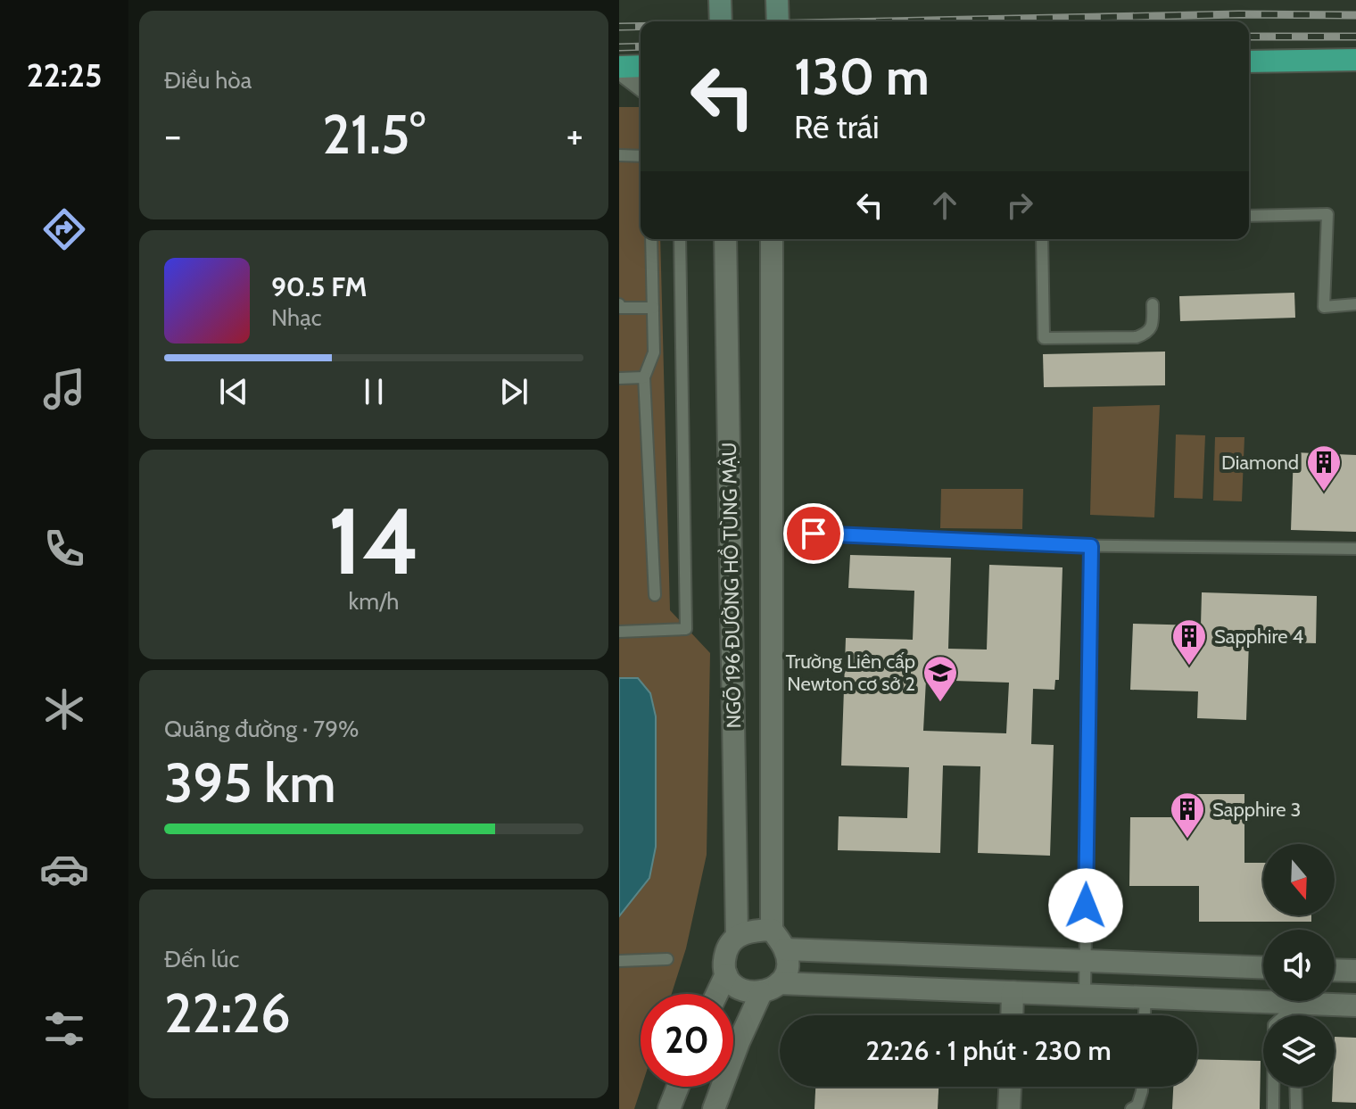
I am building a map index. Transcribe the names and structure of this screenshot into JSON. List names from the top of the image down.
{
  "streets": {
    "street": ["NGÕ 196 ĐƯỜNG HỒ TÙNG MẬU"]
  },
  "places": {
    "building": ["Diamond", "Sapphire 4", "Sapphire 3"],
    "school or university": ["Trường Liên cấp Newton cơ sở 2"]
  },
  "north": "bottom",
  "page": {
    "tabs": "22:25",
    "tile": [
      "Điều hòa",
      ["14", "km/h"],
      ["Quãng đường · 79%", "395 km"],
      ["Đến lúc", "22:26"]
    ],
    "turn": ["130 m", "Rẽ trái"],
    "heat": ["−", "21.5°", "+"],
    "song": ["90.5 FM", "Nhạc"],
    "limit": "20",
    "trip": "22:26 · 1 phút · 230 m"
  }
}
